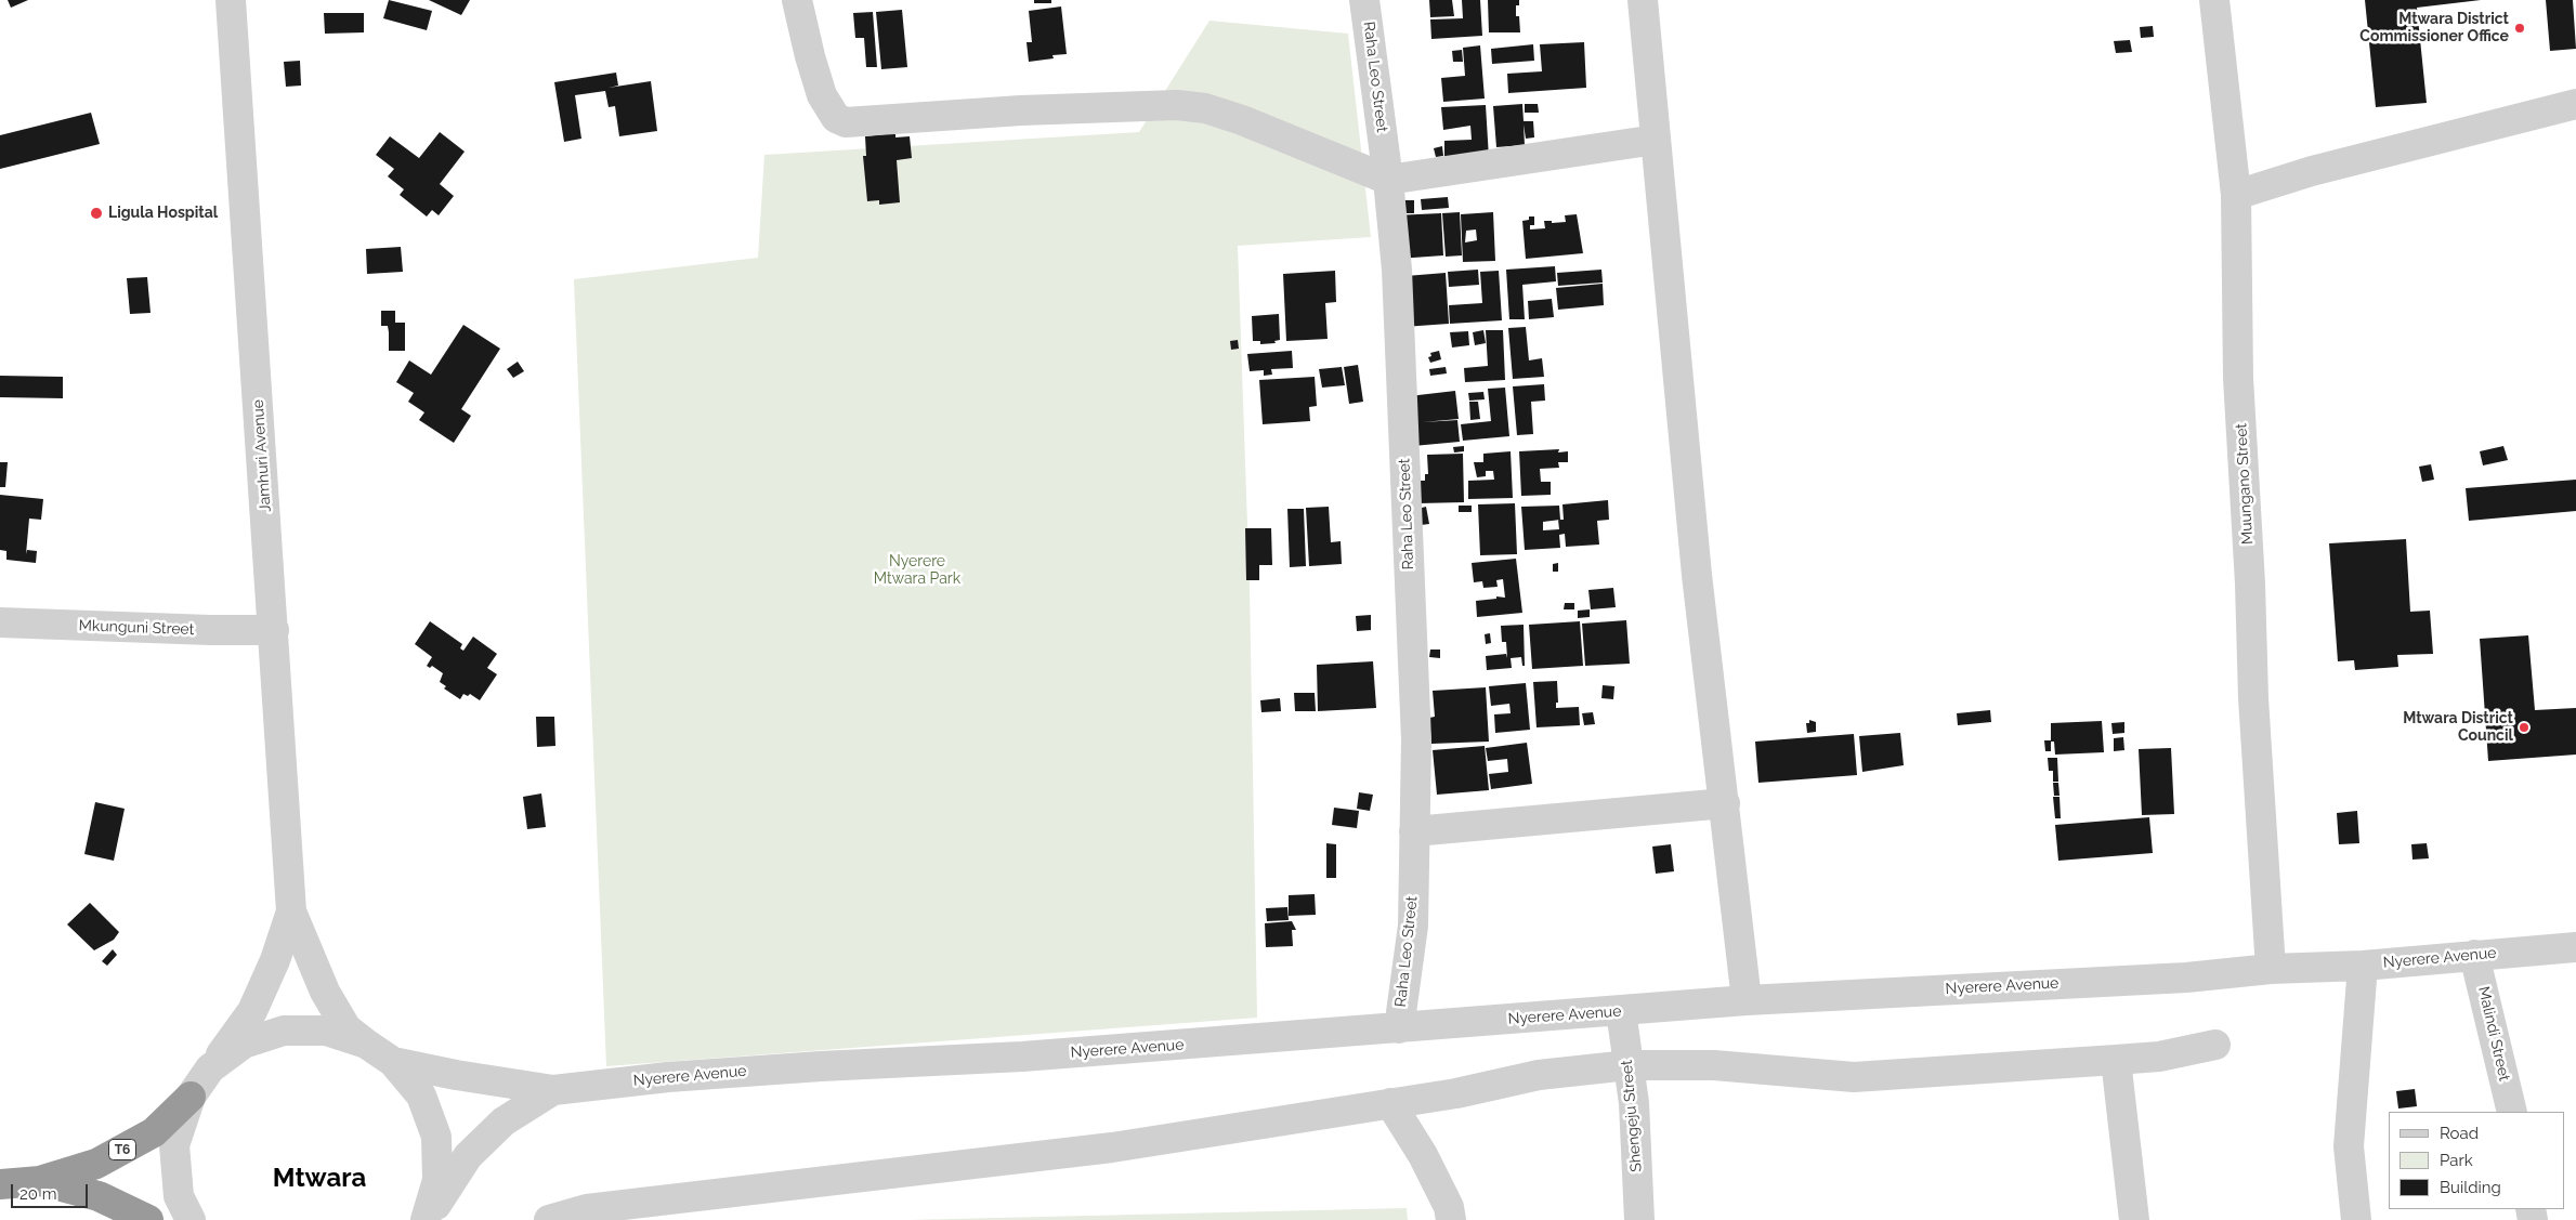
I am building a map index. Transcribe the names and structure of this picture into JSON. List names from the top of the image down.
{
  "streets": {
    "highway": ["T6"],
    "street": [
      "Raha Leo Street",
      "Jamhuri Avenue",
      "Muungano Street",
      "Mkunguni Street",
      "Nyerere Avenue",
      "Malindi Street",
      "Shengeju Street"
    ]
  },
  "crossings": [
    ["Raha Leo Street", "Nyerere Avenue"],
    ["Jamhuri Avenue", "Mkunguni Street"],
    ["Muungano Street", "Nyerere Avenue"],
    ["Nyerere Avenue", "Malindi Street"],
    ["Nyerere Avenue", "Shengeju Street"],
    ["Nyerere Avenue", "T6"]
  ],
  "districts": ["Mtwara"],
  "parks": ["Nyerere Mtwara Park"],
  "places": ["Mtwara District Commissioner Office", "Ligula Hospital", "Mtwara District Council"],
  "legend": ["Road", "Park", "Building"],
  "scale_bar": "20 m"
}
